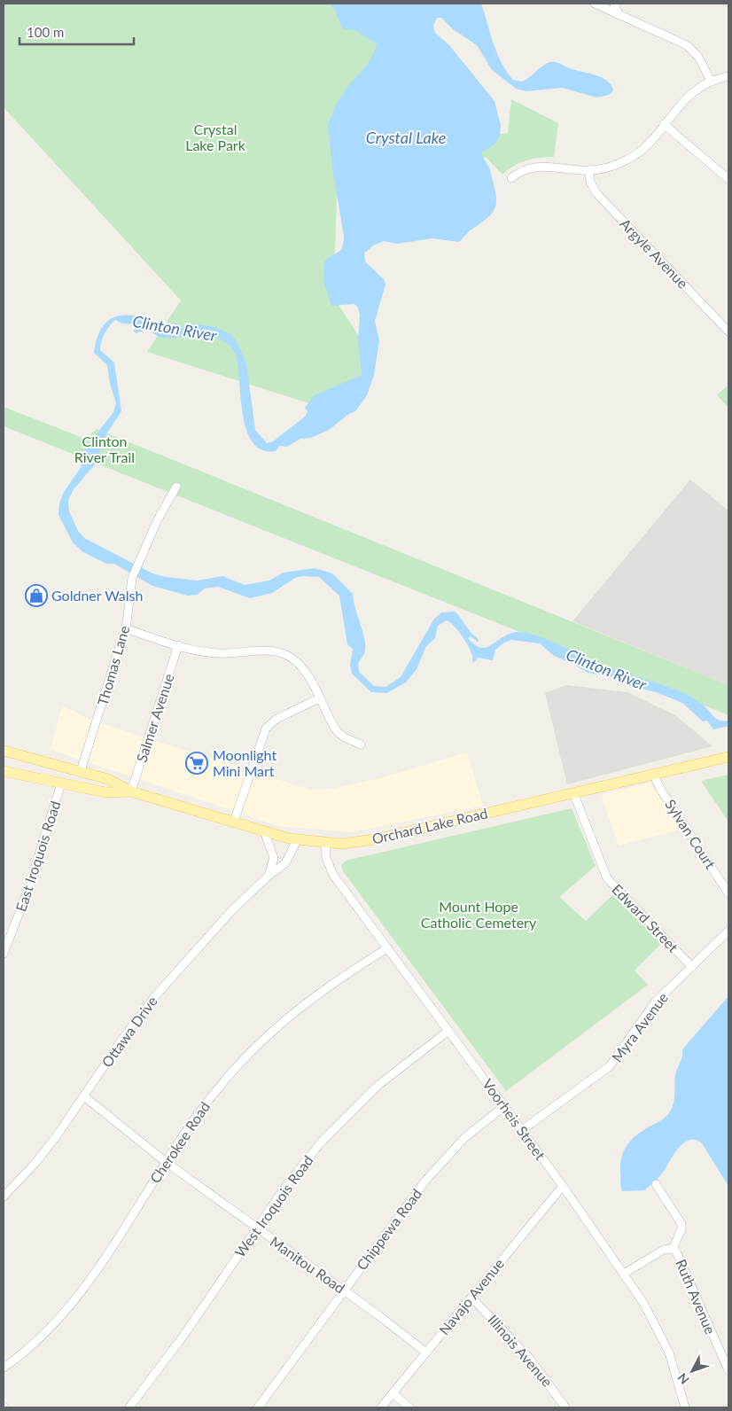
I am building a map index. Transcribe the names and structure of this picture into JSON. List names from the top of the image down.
{
  "streets": {
    "main road": ["Orchard Lake Road"],
    "street": [
      "Argyle Avenue",
      "Thomas Lane",
      "Salmer Avenue",
      "Sylvan Court",
      "East Iroquois Road",
      "Edward Street",
      "Myra Avenue",
      "Ottawa Drive",
      "Voorheis Street",
      "Cherokee Road",
      "West Iroquois Road",
      "Chippewa Road",
      "Manitou Road",
      "Navajo Avenue",
      "Ruth Avenue",
      "Illinois Avenue"
    ]
  },
  "crossings": [
    ["Thomas Lane", "Orchard Lake Road"],
    ["Salmer Avenue", "Orchard Lake Road"],
    ["Orchard Lake Road", "Sylvan Court"],
    ["Orchard Lake Road", "East Iroquois Road"],
    ["Orchard Lake Road", "Edward Street"],
    ["Orchard Lake Road", "Ottawa Drive"],
    ["Orchard Lake Road", "Voorheis Street"],
    ["Edward Street", "Myra Avenue"],
    ["Myra Avenue", "Voorheis Street"],
    ["Ottawa Drive", "Manitou Road"],
    ["Voorheis Street", "Cherokee Road"],
    ["Voorheis Street", "West Iroquois Road"],
    ["Voorheis Street", "Chippewa Road"],
    ["Voorheis Street", "Navajo Avenue"],
    ["Cherokee Road", "Manitou Road"],
    ["West Iroquois Road", "Manitou Road"],
    ["Chippewa Road", "Manitou Road"],
    ["Manitou Road", "Navajo Avenue"],
    ["Navajo Avenue", "Illinois Avenue"]
  ],
  "water": ["Crystal Lake", "Clinton River"],
  "parks": ["Crystal Lake Park", "Clinton River Trail", "Mount Hope Catholic Cemetery"],
  "places": {
    "shop": ["Goldner Walsh"],
    "supermarket": ["Moonlight Mini Mart"]
  },
  "scale_bar": "100 m",
  "north": "bottom left"
}
